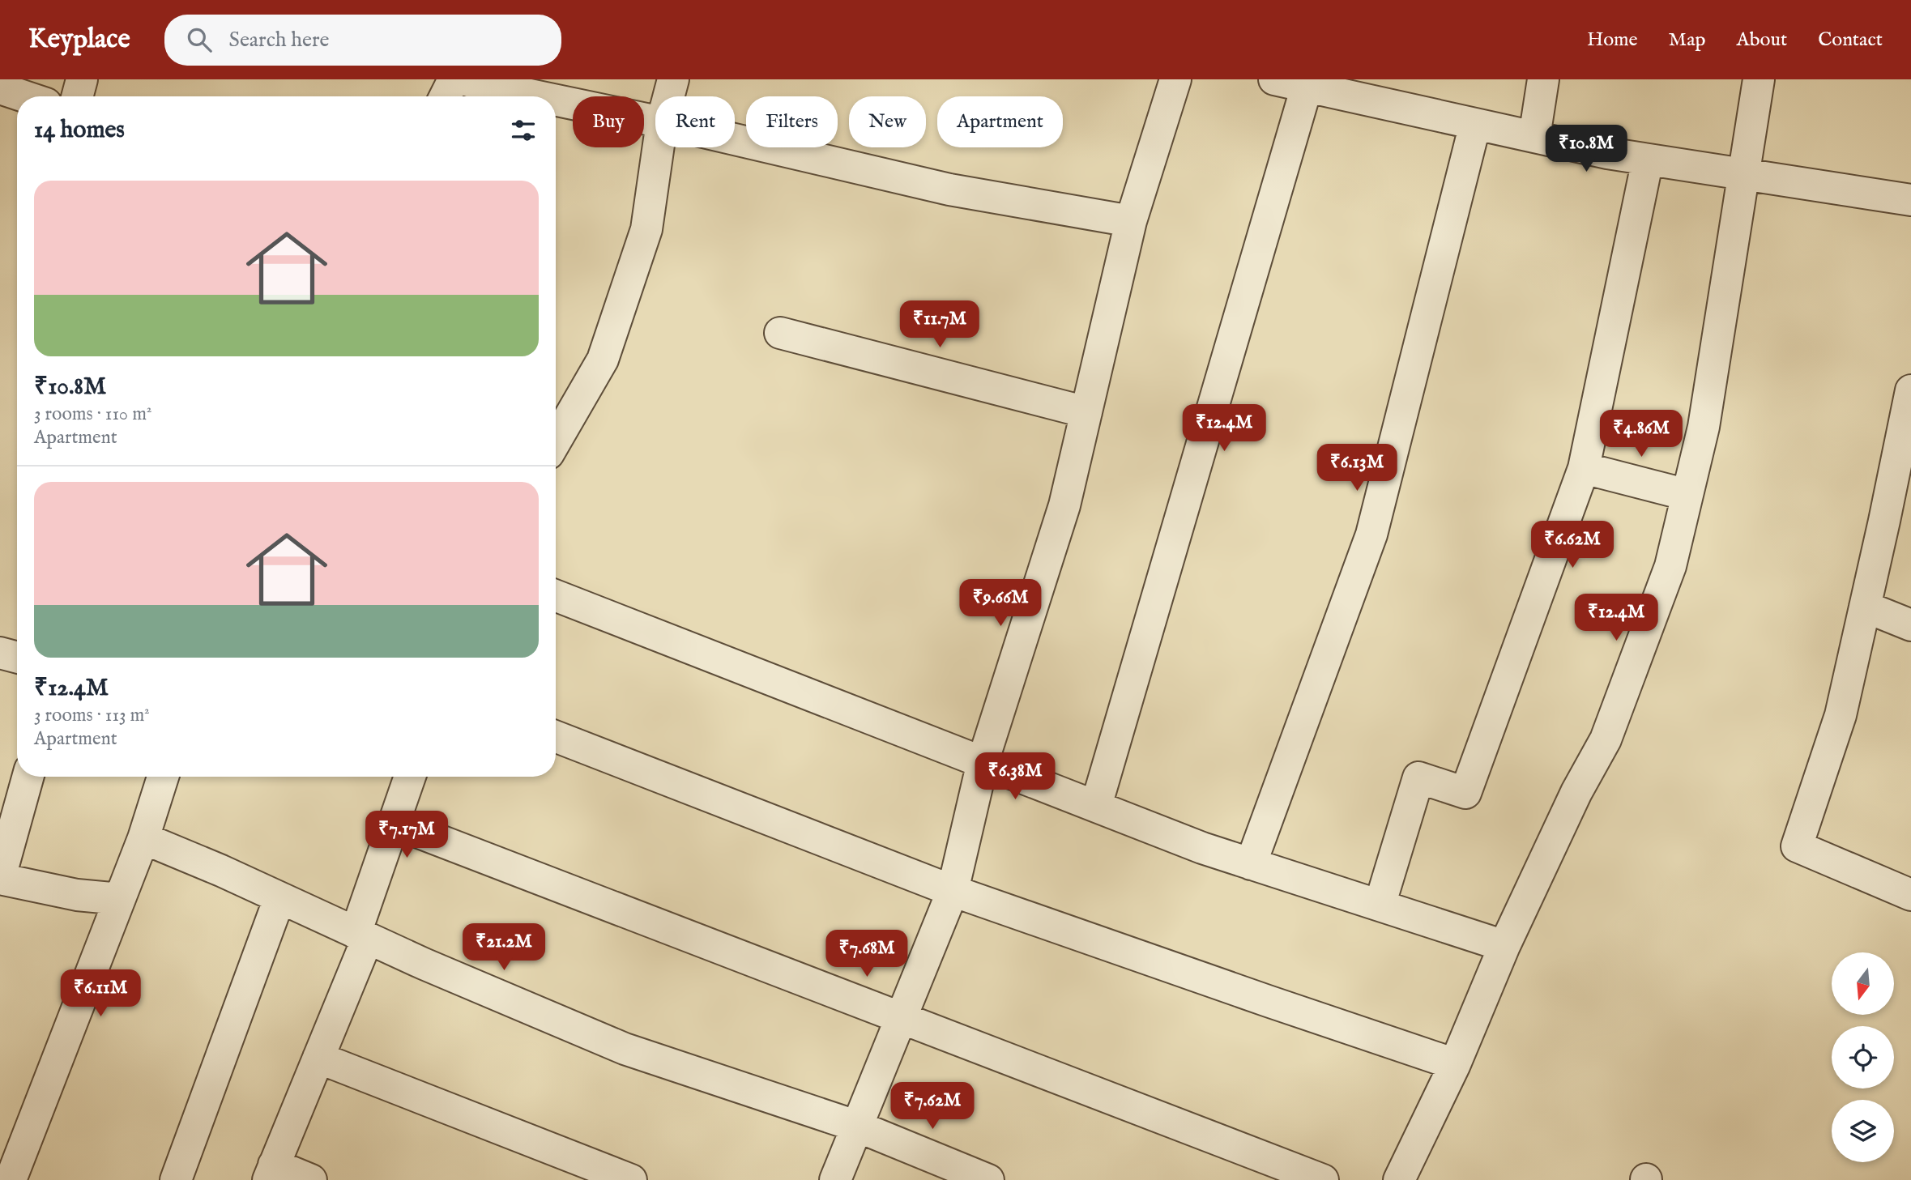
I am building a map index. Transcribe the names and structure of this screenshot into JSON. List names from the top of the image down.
{
  "north": "bottom",
  "page": {
    "header": "Keyplace",
    "search": "Search here",
    "nav": [
      "Home",
      "Map",
      "About",
      "Contact"
    ],
    "chip": [
      "Buy",
      "Rent",
      "Filters",
      "New",
      "Apartment"
    ],
    "heading": "14 homes",
    "price": [
      "₹10.8M",
      "₹11.7M",
      "₹12.4M",
      "₹4.86M",
      "₹6.13M",
      "₹6.62M",
      "₹9.66M",
      "₹12.4M",
      "₹6.38M",
      "₹7.17M",
      "₹21.2M",
      "₹7.68M",
      "₹6.11M",
      "₹7.62M"
    ],
    "list": [
      {
        "name": "₹10.8M",
        "note": "3 rooms · 110 m² · Apartment"
      },
      {
        "name": "₹12.4M",
        "note": "3 rooms · 113 m² · Apartment"
      }
    ]
  }
}
